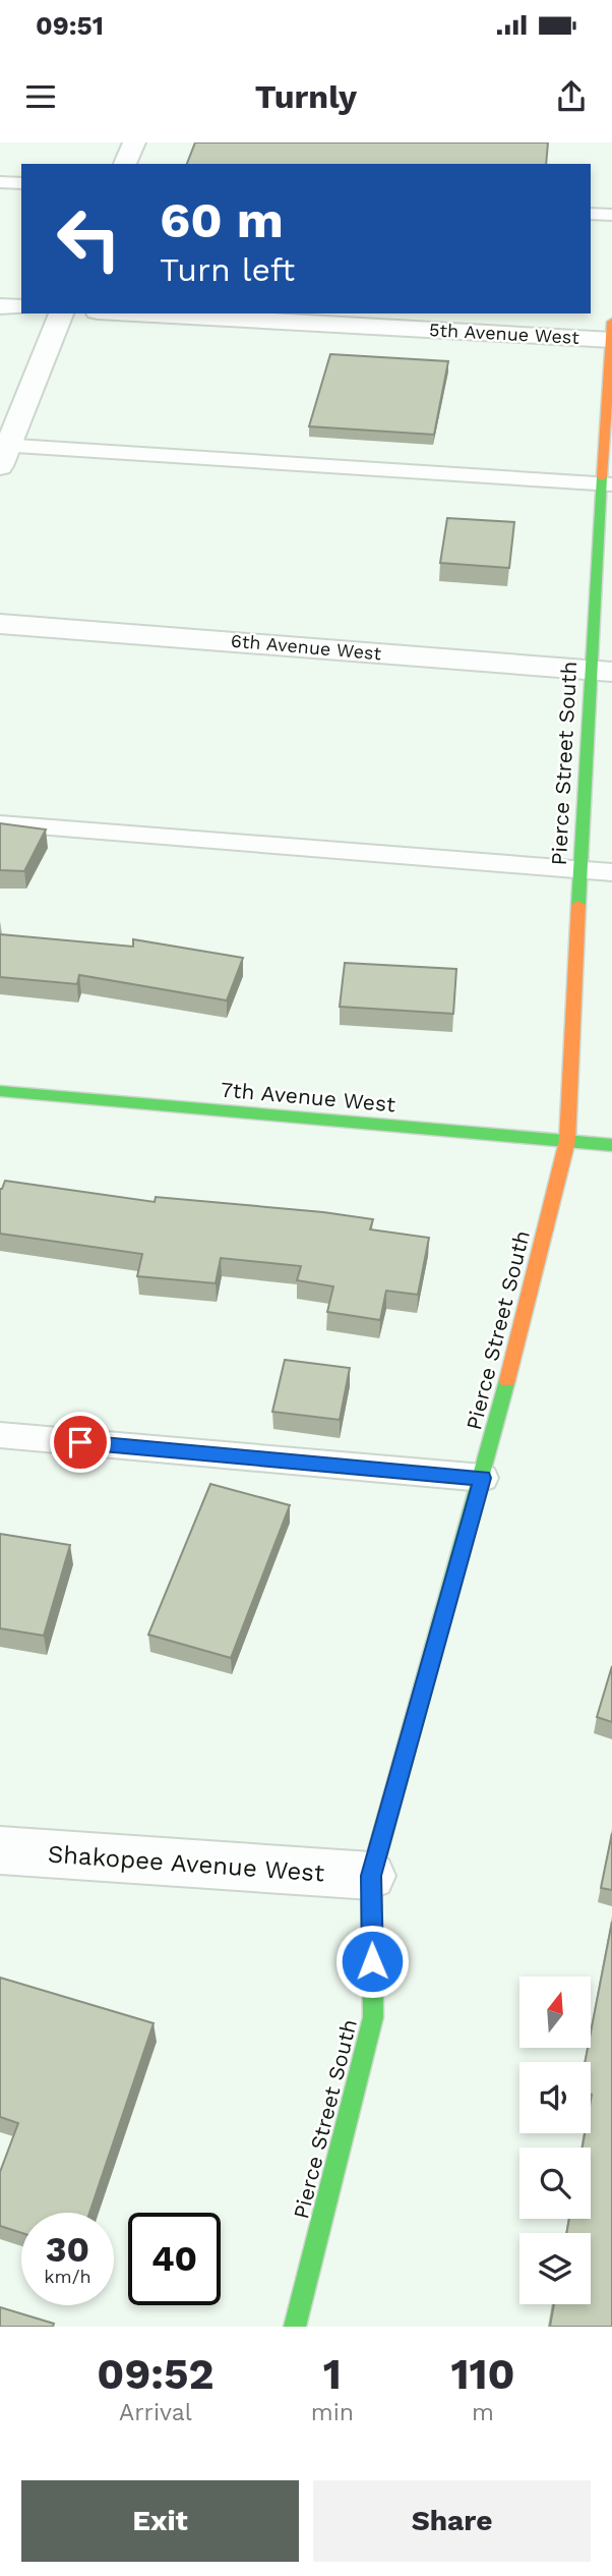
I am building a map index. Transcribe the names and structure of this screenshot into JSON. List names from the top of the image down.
{
  "streets": {
    "street": [
      "5th Avenue West",
      "6th Avenue West",
      "Pierce Street South",
      "7th Avenue West",
      "Shakopee Avenue West"
    ]
  },
  "crossings": [
    ["5th Avenue West", "Pierce Street South"],
    ["6th Avenue West", "Pierce Street South"],
    ["Pierce Street South", "7th Avenue West"],
    ["Pierce Street South", "Shakopee Avenue West"]
  ],
  "north": "top",
  "page": {
    "status": "09:51",
    "header": "Turnly",
    "turn": ["60 m", "Turn left"],
    "speed": "30 km/h",
    "limit": "40",
    "eta": [
      "09:52",
      "Arrival",
      "1",
      "min",
      "110",
      "m"
    ],
    "buttons": ["Exit", "Share"]
  }
}
